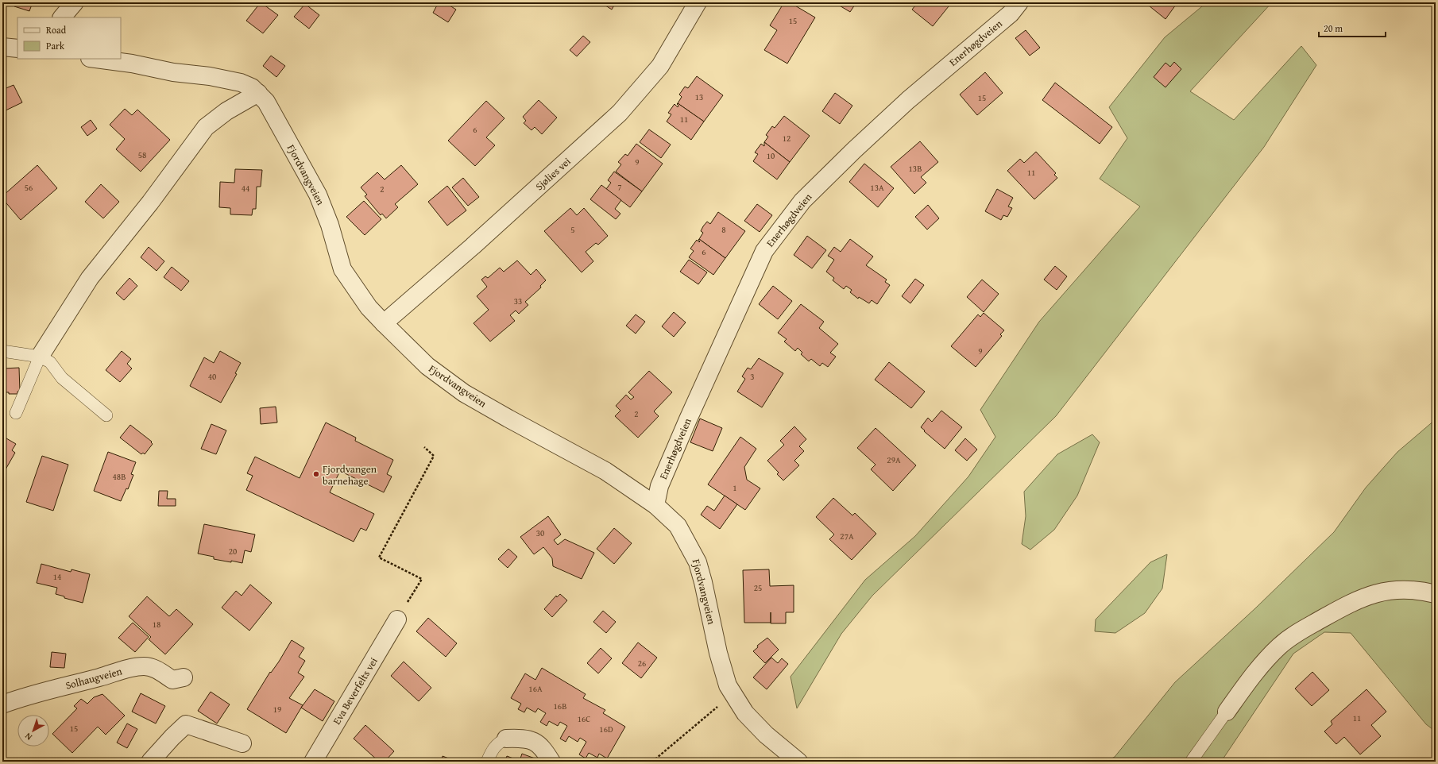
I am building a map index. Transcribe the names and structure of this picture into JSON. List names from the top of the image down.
{
  "streets": {
    "street": [
      "Enerhøgdveien",
      "Sjølies vei",
      "Fjordvangveien",
      "Solhaugveien",
      "Eva Beverfelts vei"
    ]
  },
  "crossings": [
    ["Enerhøgdveien", "Fjordvangveien"],
    ["Sjølies vei", "Fjordvangveien"]
  ],
  "places": ["Fjordvangen barnehage"],
  "house_numbers": [
    "15",
    "13",
    "15",
    "11",
    "6",
    "12",
    "58",
    "10",
    "9",
    "13B",
    "11",
    "7",
    "56",
    "13A",
    "44",
    "2",
    "5",
    "8",
    "6",
    "33",
    "9",
    "40",
    "3",
    "2",
    "29A",
    "48B",
    "1",
    "30",
    "27A",
    "20",
    "14",
    "25",
    "18",
    "26",
    "16A",
    "16B",
    "19",
    "11",
    "16C",
    "15",
    "16D"
  ],
  "legend": ["Road", "Park"],
  "scale_bar": "20 m",
  "north": "bottom left"
}
